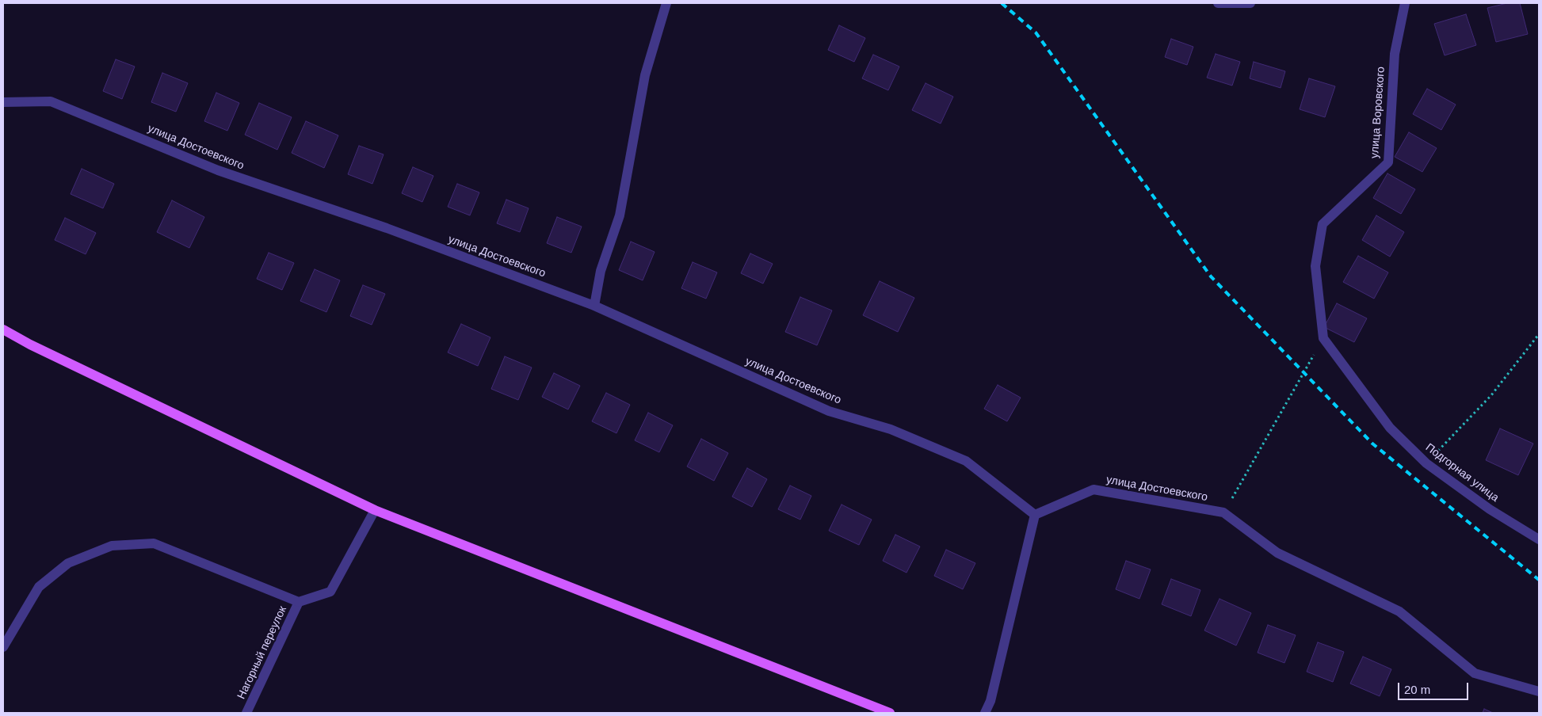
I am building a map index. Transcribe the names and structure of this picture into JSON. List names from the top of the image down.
{
  "streets": {
    "street": [
      "улица Воровского",
      "улица Достоевского",
      "Подгорная улица",
      "Нагорный переулок"
    ]
  },
  "crossings": [
    ["улица Воровского", "Подгорная улица"]
  ],
  "scale_bar": "20 m"
}
